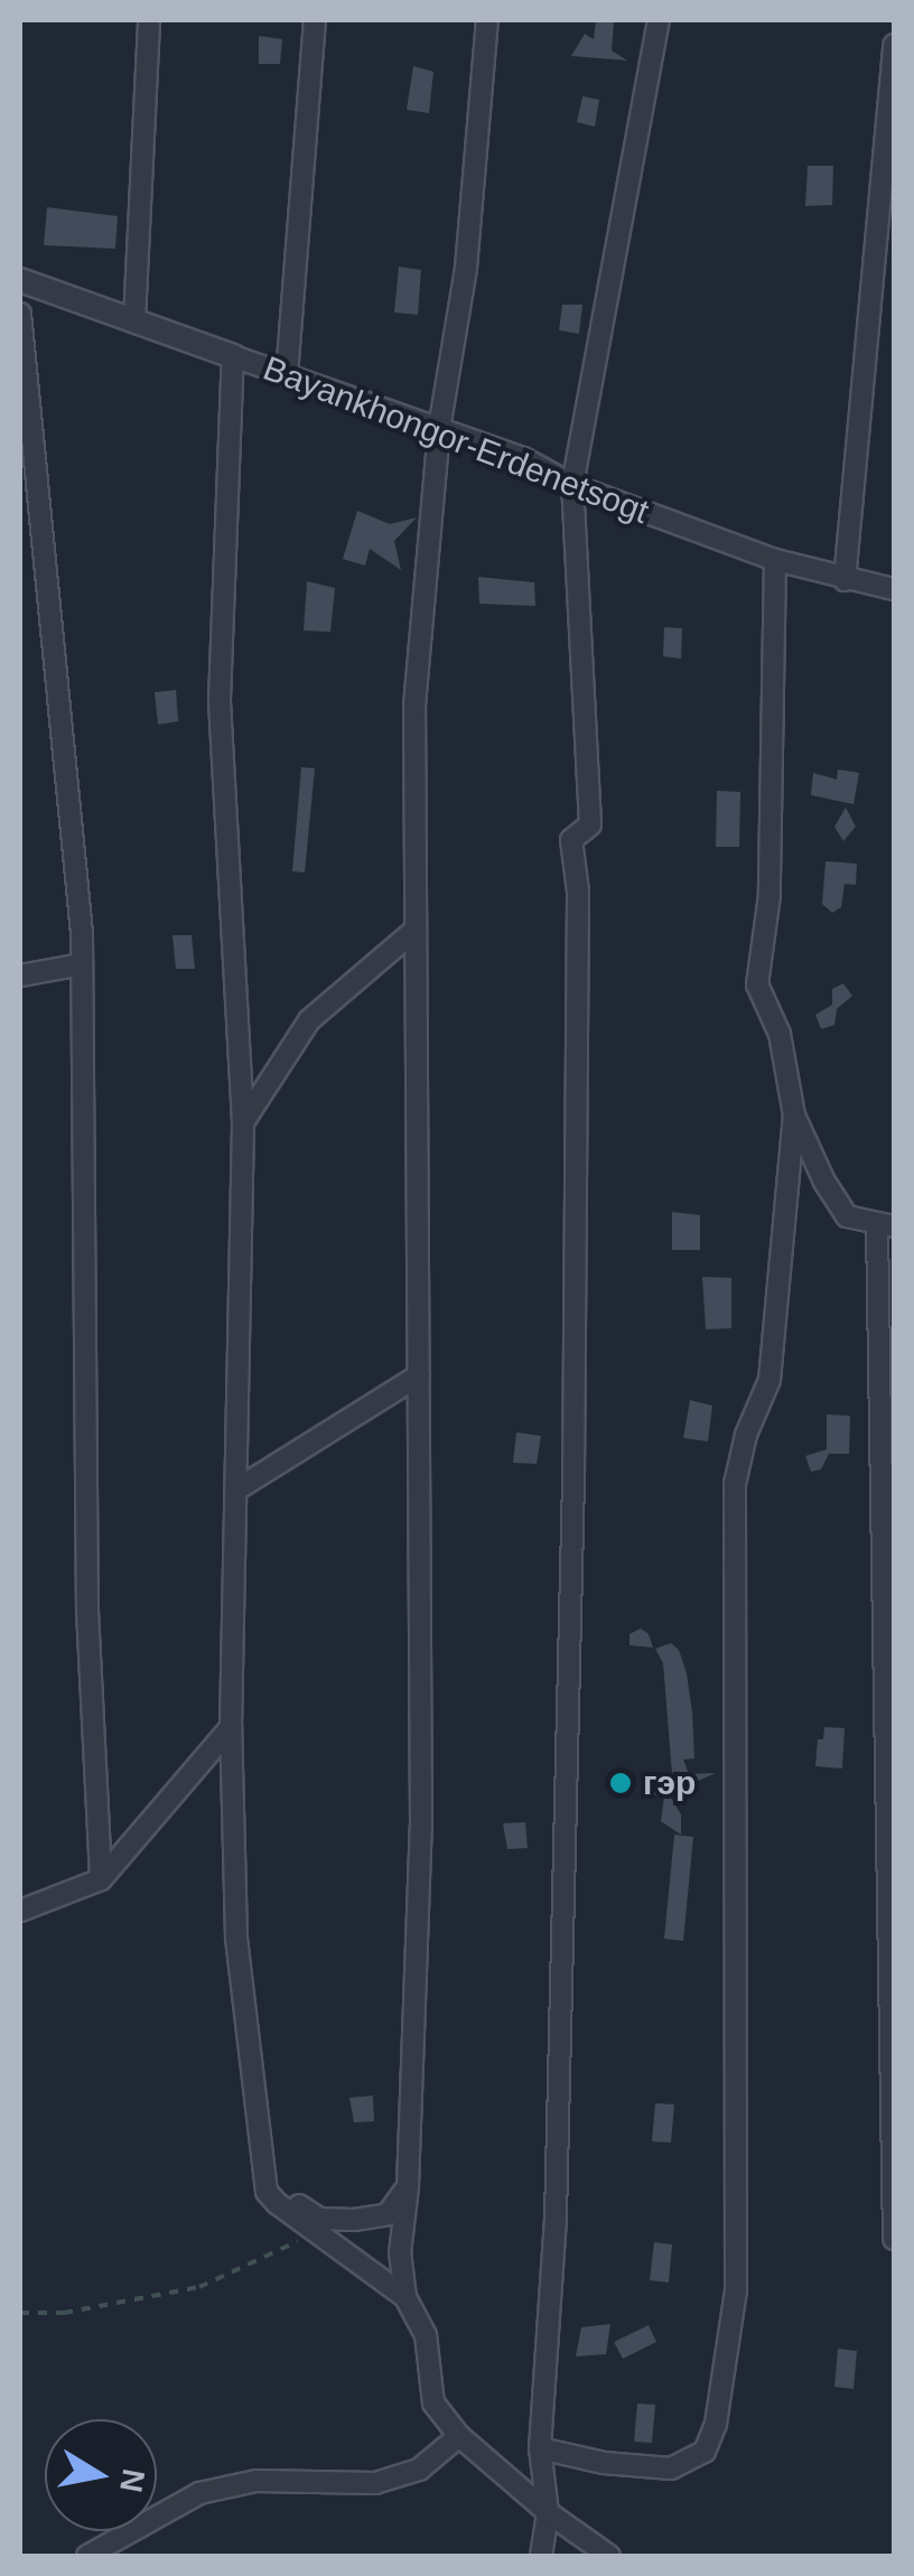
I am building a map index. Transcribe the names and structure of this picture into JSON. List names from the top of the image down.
{
  "streets": {
    "street": ["Bayankhongor-Erdenetsogt"]
  },
  "places": ["гэр"],
  "north": "right"
}
